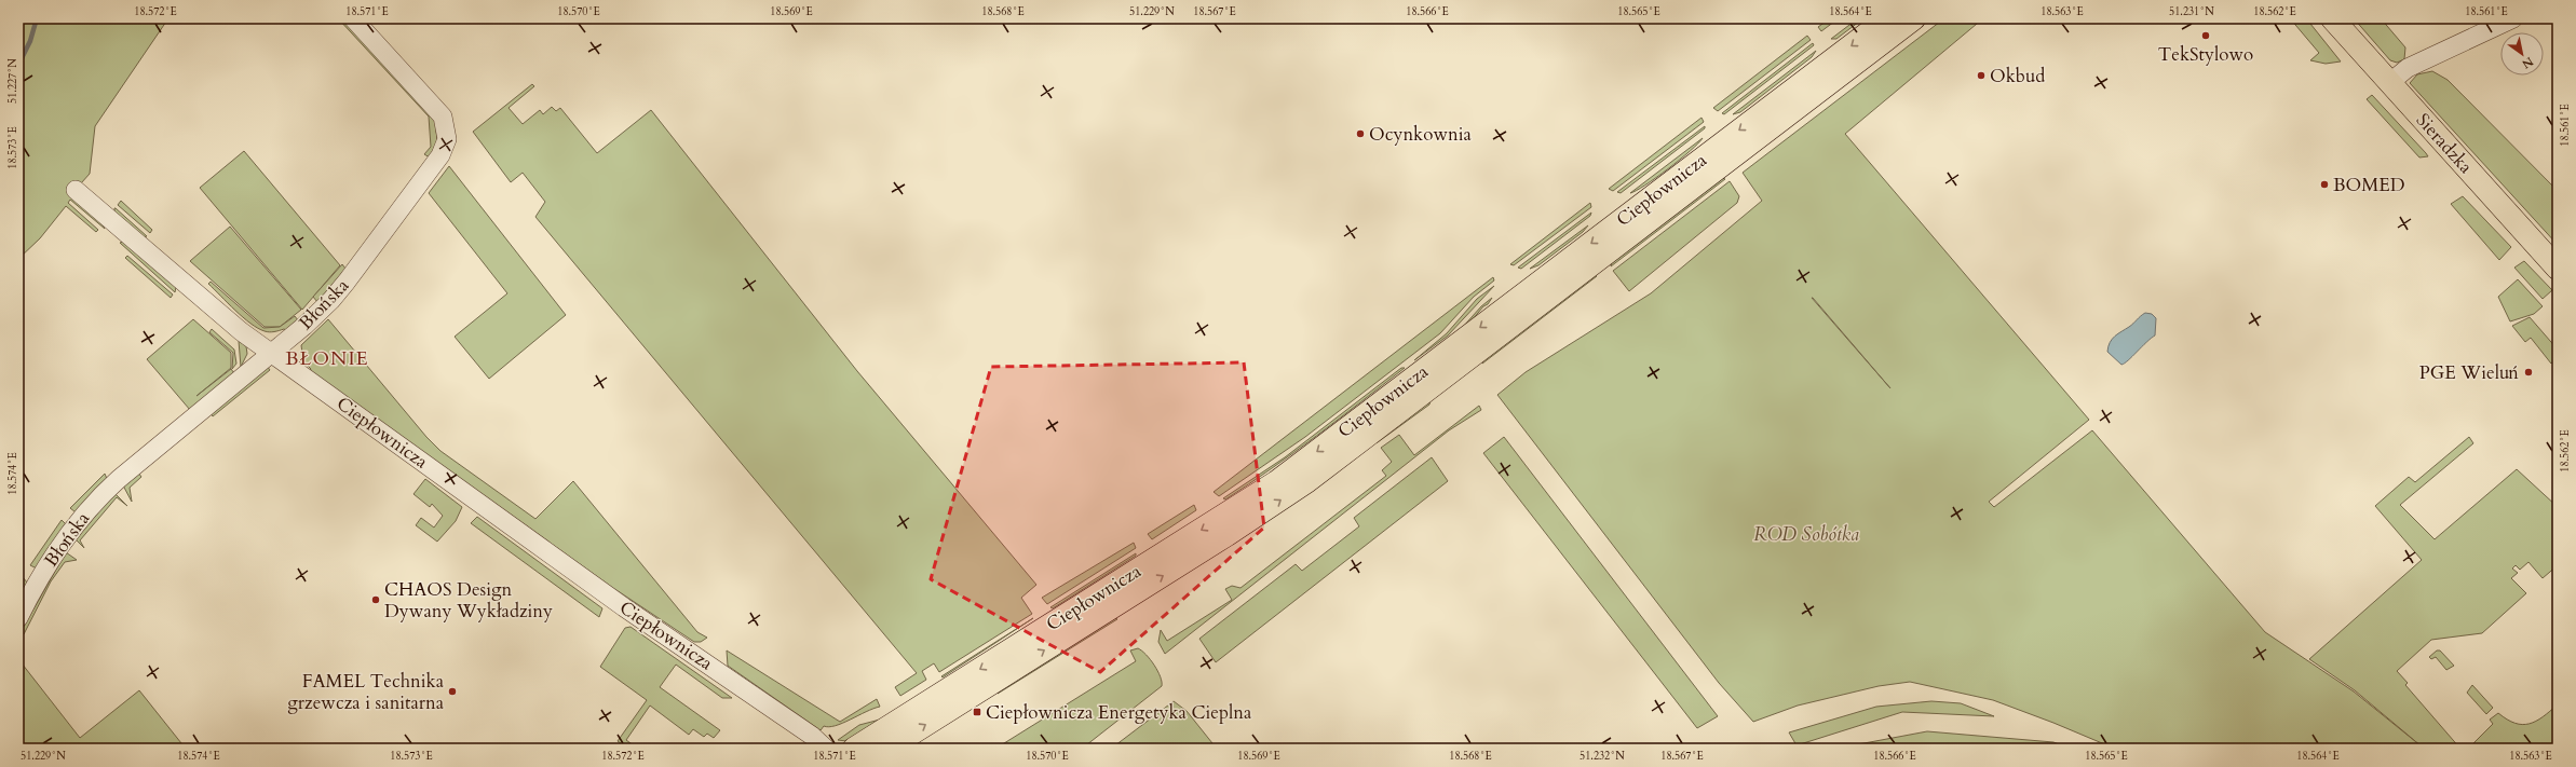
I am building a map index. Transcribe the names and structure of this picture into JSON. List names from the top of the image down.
{
  "streets": {
    "main road": ["Sieradzka", "Ciepłownicza"],
    "street": ["Błońska"]
  },
  "crossings": [
    ["Ciepłownicza", "Błońska"]
  ],
  "districts": ["BŁONIE"],
  "parks": ["ROD Sobótka"],
  "places": {
    "other": [
      "TekStylowo",
      "Okbud",
      "Ocynkownia",
      "BOMED",
      "PGE Wieluń",
      "CHAOS Design Dywany Wykładziny",
      "FAMEL Technika grzewcza i sanitarna"
    ],
    "transit": ["Ciepłownicza Energetyka Cieplna"]
  },
  "north": "bottom right",
  "coordinates": [
    "18.572°E",
    "18.571°E",
    "18.570°E",
    "18.569°E",
    "18.568°E",
    "51.229°N",
    "18.567°E",
    "18.566°E",
    "18.565°E",
    "18.564°E",
    "18.563°E",
    "51.231°N",
    "18.562°E",
    "18.561°E",
    "51.227°N",
    "18.573°E",
    "18.574°E",
    "51.232°N"
  ]
}
